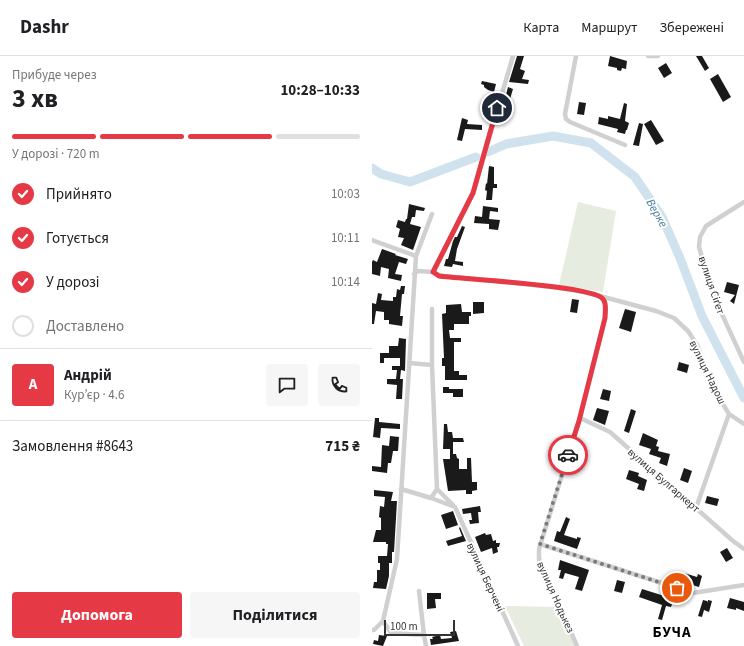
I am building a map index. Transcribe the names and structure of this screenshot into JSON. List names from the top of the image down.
{
  "streets": {
    "street": [
      "вулиця Сіґет",
      "вулиця Надош",
      "вулиця Булгаркерт",
      "вулиця Берчені",
      "вулиця Нодькез"
    ]
  },
  "crossings": [
    ["вулиця Надош", "вулиця Булгаркерт"],
    ["вулиця Надош", "вулиця Нодькез"],
    ["вулиця Булгаркерт", "вулиця Нодькез"]
  ],
  "districts": ["БУЧА"],
  "water": ["Верке"],
  "scale_bar": "100 m",
  "page": {
    "header": "Dashr",
    "nav": ["Карта", "Маршрут", "Збережені"],
    "heading": ["3 хв", "Прибуде через", "10:28–10:33"],
    "panel": [
      "Андрій",
      "Кур’єр · 4.6",
      "Замовлення #8643",
      "715 ₴"
    ],
    "bar": "У дорозі · 720 m",
    "list": [
      ["Прийнято", "10:03"],
      ["Готується", "10:11"],
      ["У дорозі", "10:14"],
      "Доставлено"
    ],
    "round": "А",
    "buttons": ["Допомога", "Поділитися"],
    "scale": "100 m"
  }
}
